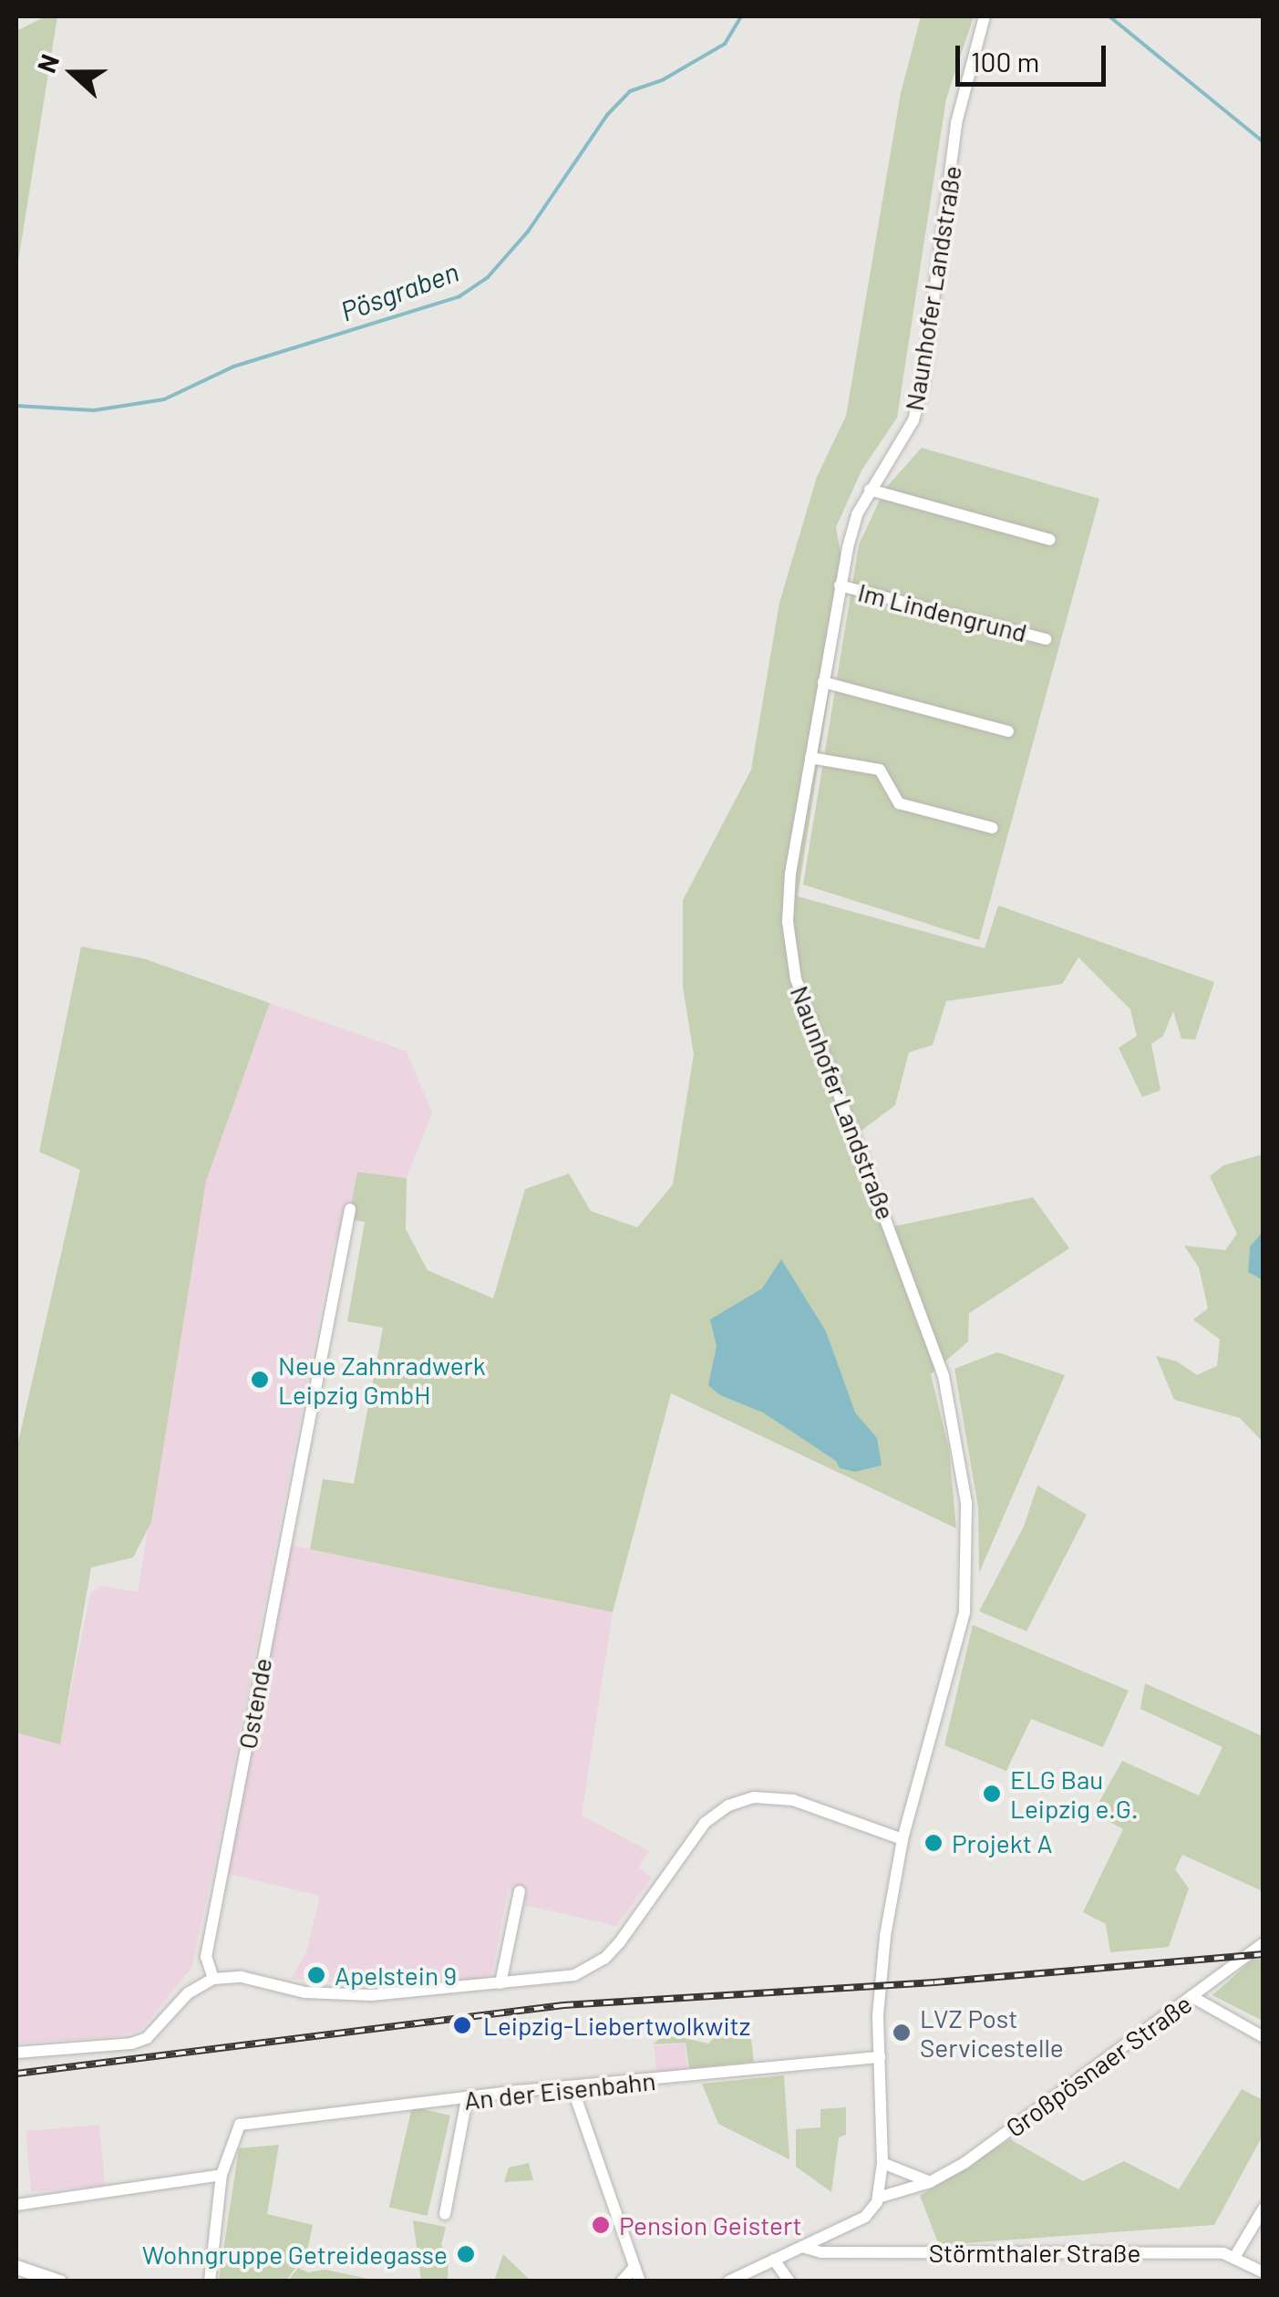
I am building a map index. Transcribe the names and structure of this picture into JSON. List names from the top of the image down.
{
  "streets": {
    "street": [
      "Naunhofer Landstraße",
      "Im Lindengrund",
      "Ostende",
      "Großpösnaer Straße",
      "An der Eisenbahn",
      "Störmthaler Straße"
    ]
  },
  "crossings": [
    ["Naunhofer Landstraße", "Im Lindengrund"],
    ["Naunhofer Landstraße", "Großpösnaer Straße"],
    ["Naunhofer Landstraße", "An der Eisenbahn"]
  ],
  "water": ["Pösgraben"],
  "places": [
    "Neue Zahnradwerk Leipzig GmbH",
    "ELG Bau Leipzig e.G.",
    "Projekt A",
    "Apelstein 9",
    "Leipzig-Liebertwolkwitz",
    "LVZ Post Servicestelle",
    "Pension Geistert",
    "Wohngruppe Getreidegasse"
  ],
  "scale_bar": "100 m",
  "north": "left"
}
